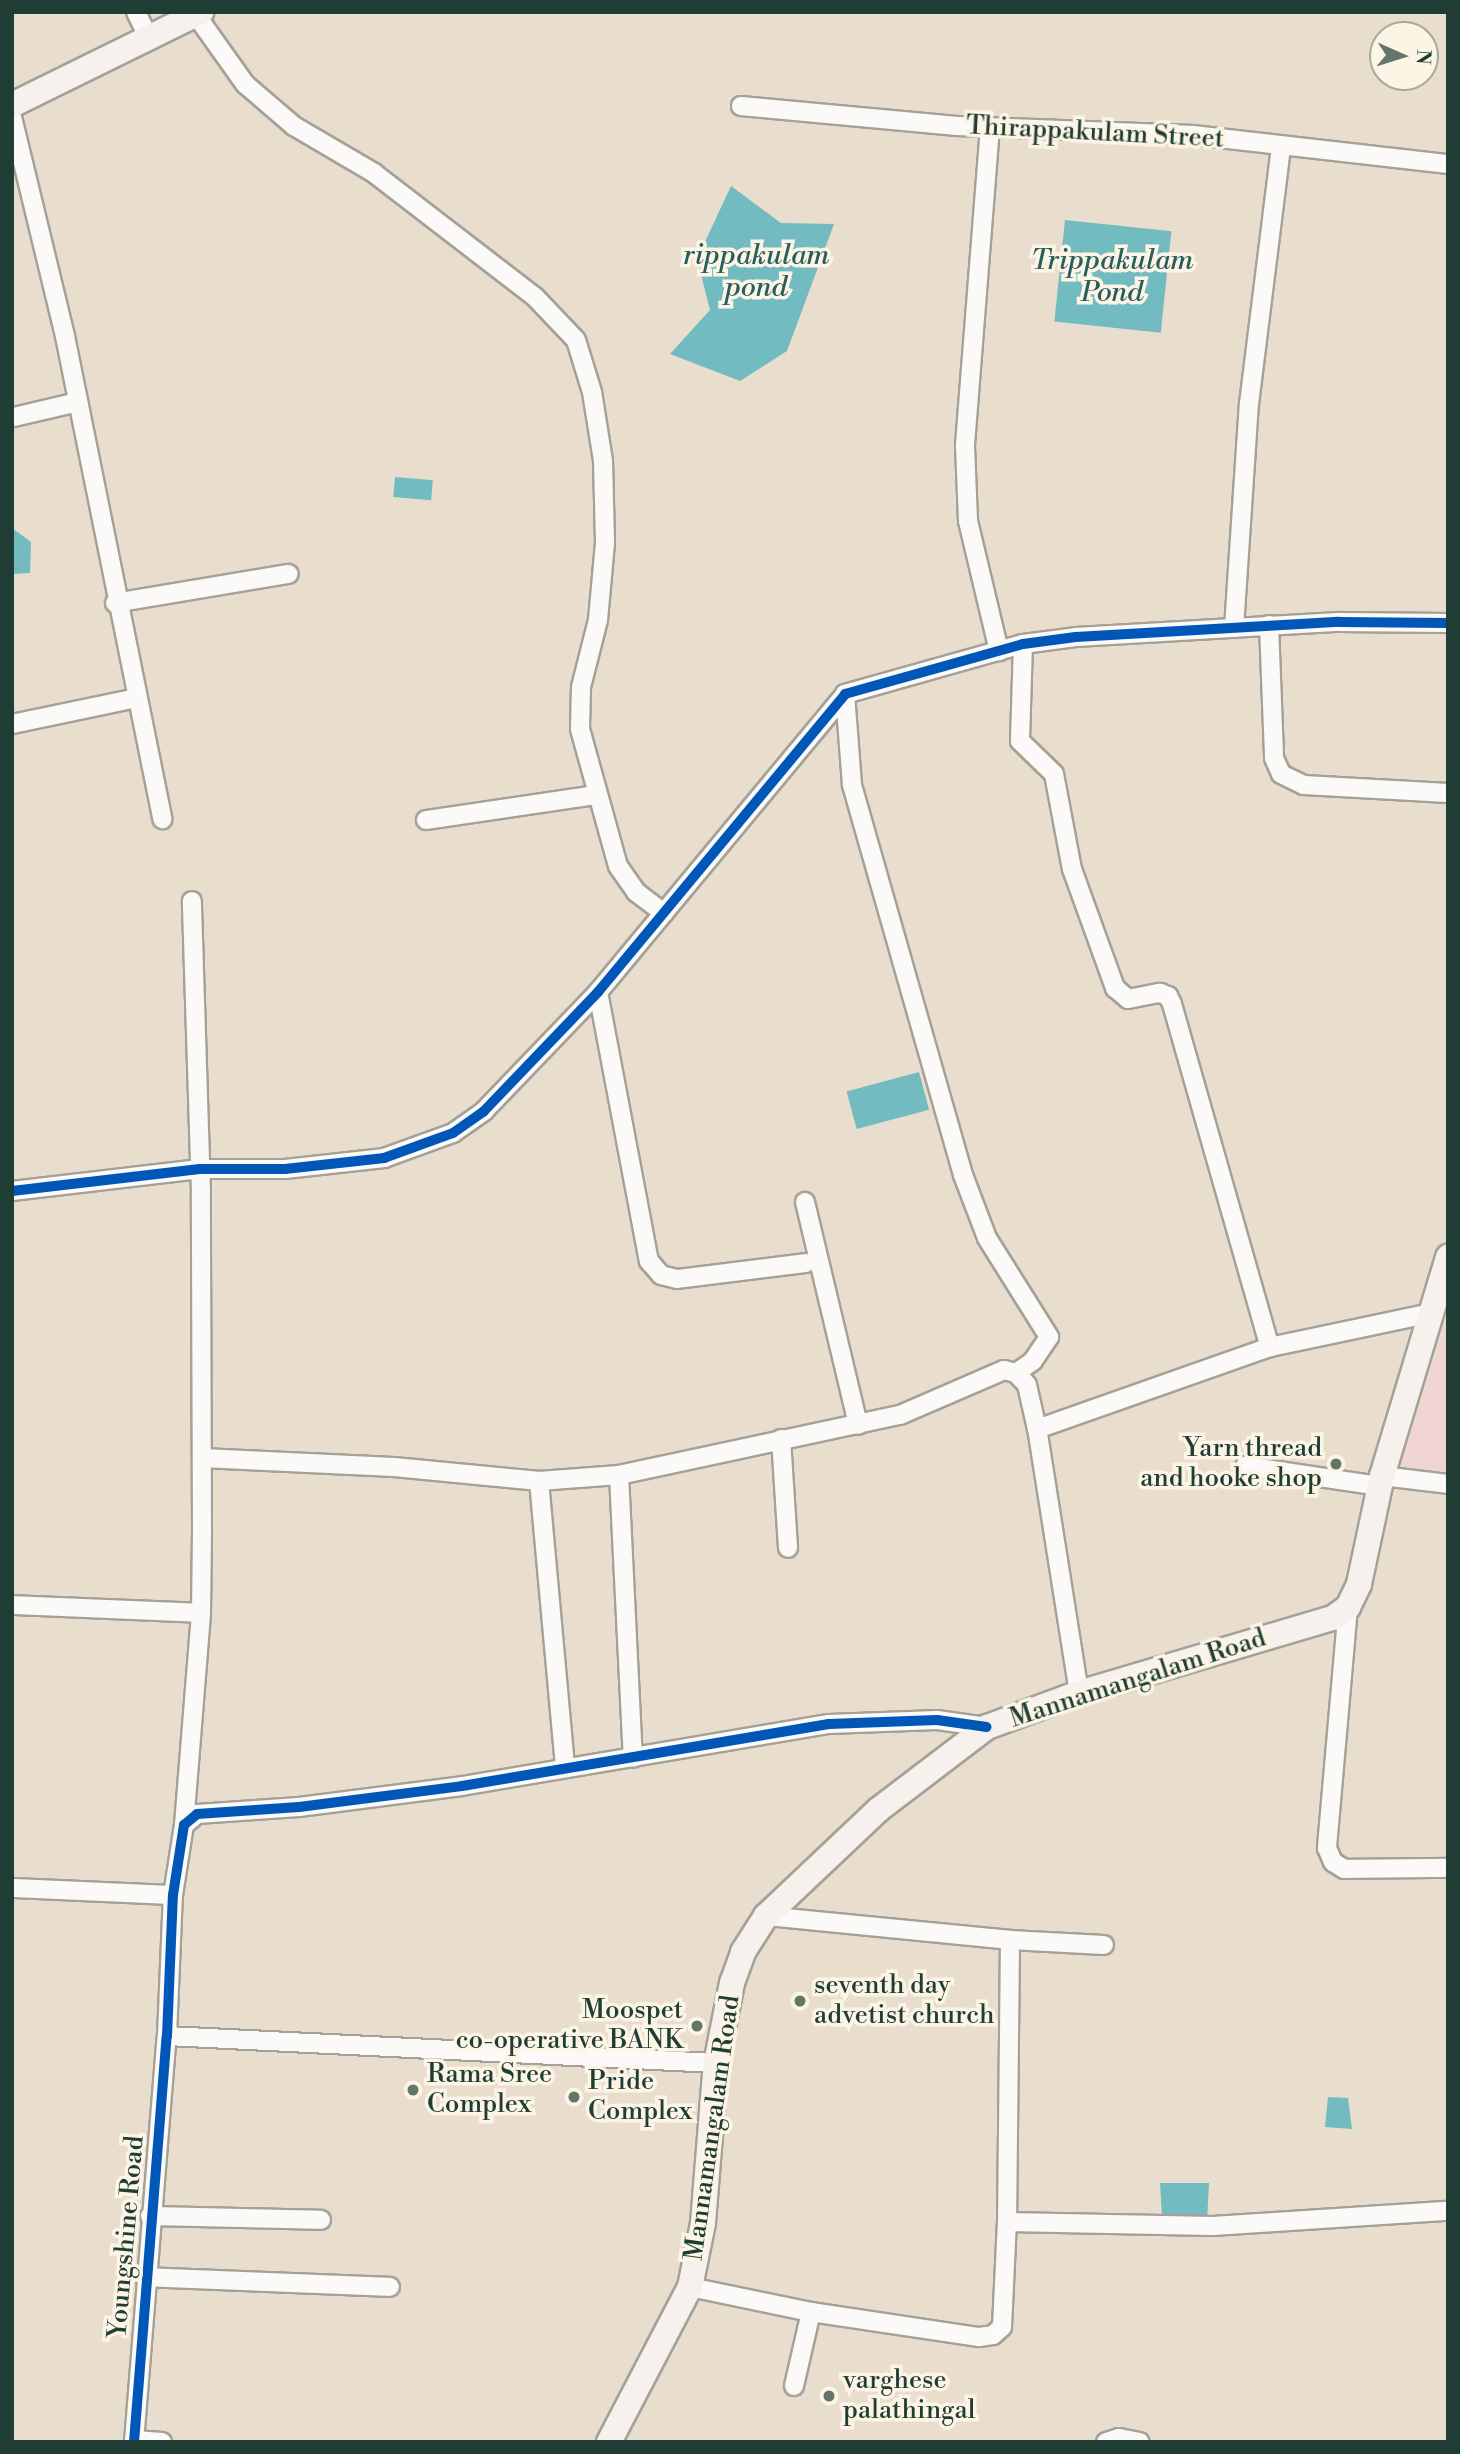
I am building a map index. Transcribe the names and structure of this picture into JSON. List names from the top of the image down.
{
  "streets": {
    "main road": ["Mannamangalam Road"],
    "street": ["Thirappakulam Street", "Youngshine Road"]
  },
  "water": ["rippakulam pond", "Trippakulam Pond"],
  "places": [
    "Yarn thread and hooke shop",
    "seventh day advetist church",
    "Moospet co-operative BANK",
    "Rama Sree Complex",
    "Pride Complex",
    "varghese palathingal"
  ],
  "north": "right"
}
